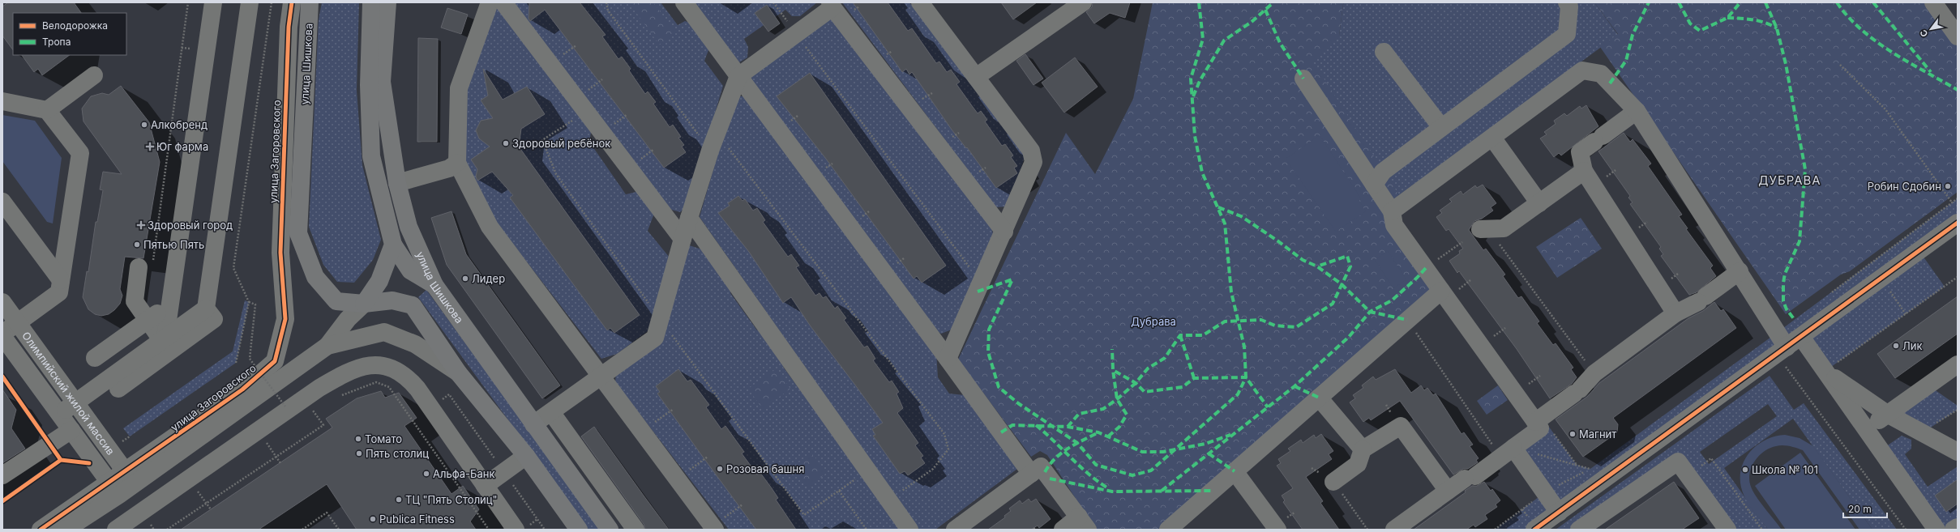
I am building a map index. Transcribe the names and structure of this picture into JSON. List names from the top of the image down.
{
  "streets": {
    "main road": ["улица Шишкова"],
    "street": ["улица Загоровского", "Олимпийский жилой массив"]
  },
  "crossings": [
    ["улица Шишкова", "улица Загоровского"],
    ["улица Загоровского", "Олимпийский жилой массив"]
  ],
  "districts": ["ДУБРАВА"],
  "parks": ["Дубрава"],
  "places": {
    "other": [
      "Алкобренд",
      "Здоровый ребёнок",
      "Робин Сдобин",
      "Пятью Пять",
      "Лидер",
      "Лик",
      "Магнит",
      "Томато",
      "Пять столиц",
      "Розовая башня",
      "Школа № 101",
      "Альфа-Банк",
      "ТЦ \"Пять Столиц\"",
      "Publica Fitness"
    ],
    "health": ["Юг фарма", "Здоровый город"]
  },
  "legend": ["Велодорожка", "Тропа"],
  "scale_bar": "20 m",
  "north": "bottom left"
}
